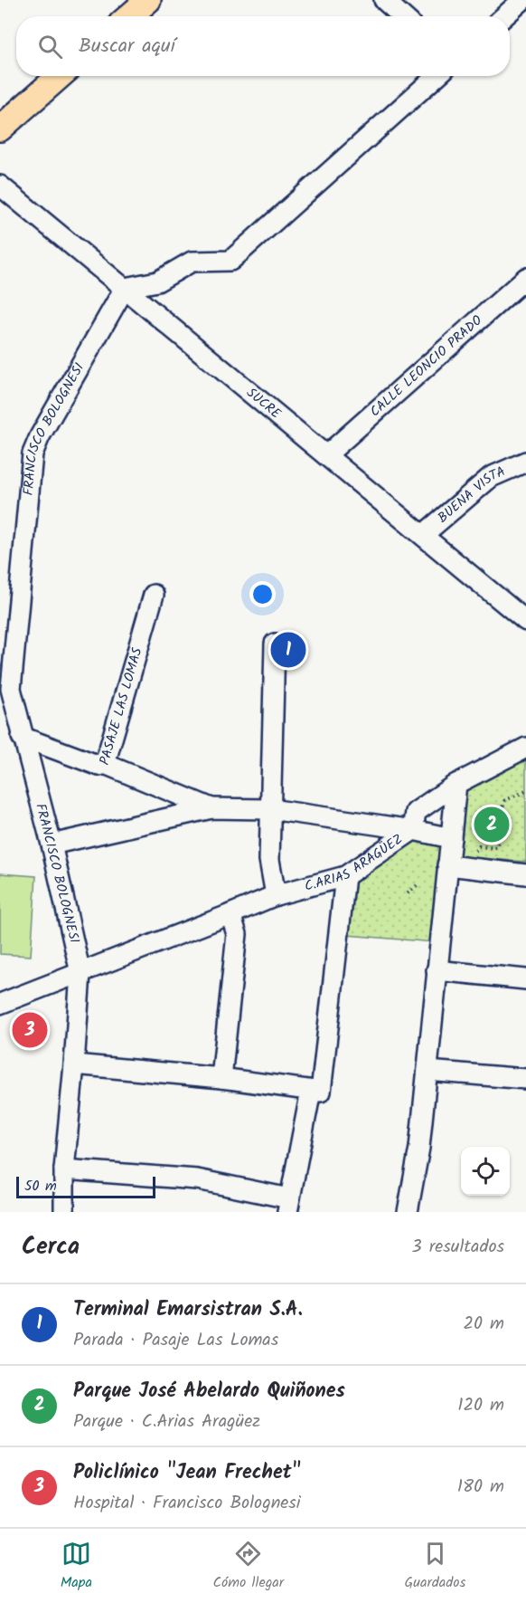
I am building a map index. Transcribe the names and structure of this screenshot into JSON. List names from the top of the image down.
{
  "streets": {
    "street": [
      "CALLE LEONCIO PRADO",
      "SUCRE",
      "FRANCISCO BOLOGNESI",
      "BUENA VISTA",
      "PASAJE LAS LOMAS",
      "C.ARIAS ARAGÜEZ"
    ]
  },
  "crossings": [
    ["CALLE LEONCIO PRADO", "SUCRE"],
    ["SUCRE", "FRANCISCO BOLOGNESI"],
    ["SUCRE", "BUENA VISTA"],
    ["FRANCISCO BOLOGNESI", "PASAJE LAS LOMAS"],
    ["FRANCISCO BOLOGNESI", "C.ARIAS ARAGÜEZ"]
  ],
  "scale_bar": "50 m",
  "page": {
    "search": "Buscar aquí",
    "pins": ["1", "2", "3"],
    "scale": "50 m",
    "heading": ["Cerca", "3 resultados"],
    "list": [
      {
        "mark": "1",
        "name": "Terminal Emarsistran S.A.",
        "note": "Parada · Pasaje Las Lomas",
        "value": "20 m"
      },
      {
        "mark": "2",
        "name": "Parque José Abelardo Quiñones",
        "note": "Parque · C.Arias Aragüez",
        "value": "120 m"
      },
      {
        "mark": "3",
        "name": "Policlínico \"Jean Frechet\"",
        "note": "Hospital · Francisco Bolognesi",
        "value": "180 m"
      }
    ],
    "nav": ["Mapa", "Cómo llegar", "Guardados"]
  }
}
